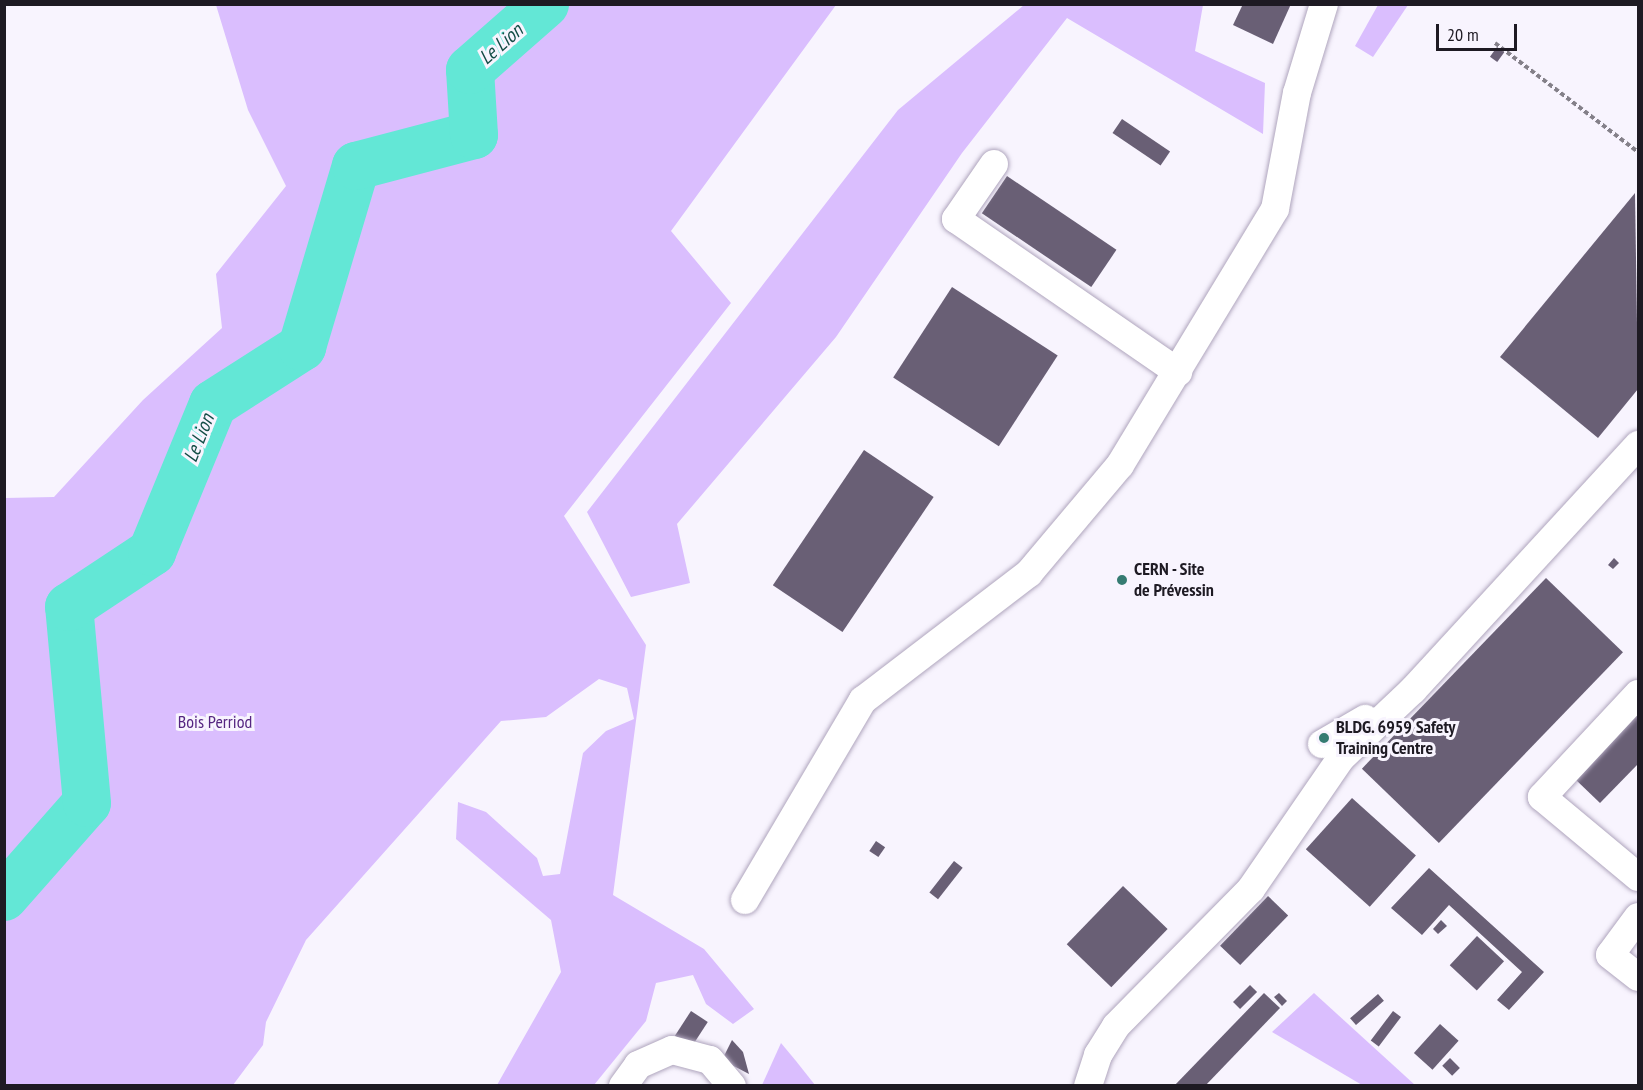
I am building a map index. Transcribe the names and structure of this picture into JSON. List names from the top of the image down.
{
  "water": ["Le Lion"],
  "parks": ["Bois Perriod"],
  "places": ["CERN - Site de Prévessin", "BLDG. 6959 Safety Training Centre"],
  "scale_bar": "20 m"
}
